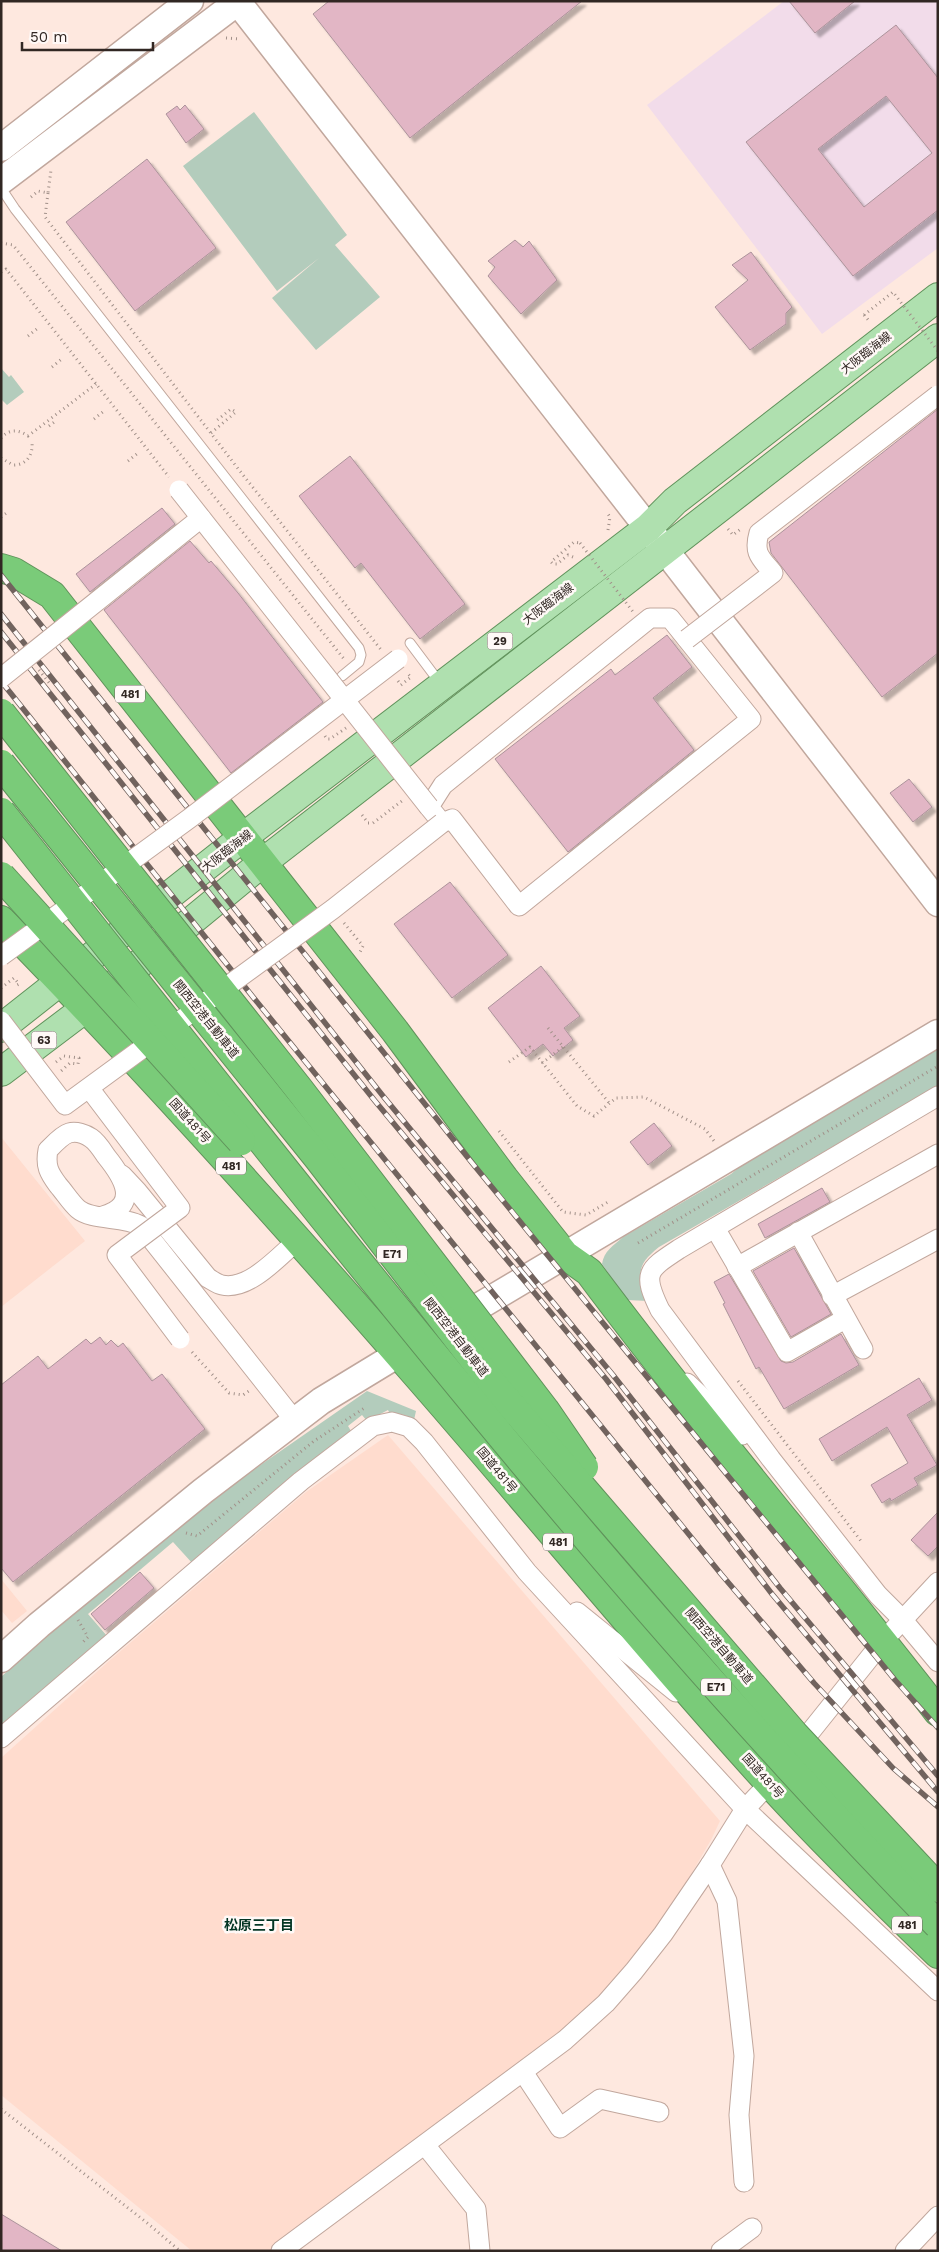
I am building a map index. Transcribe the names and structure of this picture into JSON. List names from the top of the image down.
{
  "streets": {
    "highway": [
      "481",
      "関西空港自動車道",
      "国道481号",
      "E71"
    ],
    "main road": ["大阪臨海線", "29", "63"]
  },
  "crossings": [
    ["大阪臨海線", "481"],
    ["大阪臨海線", "国道481号"],
    ["29", "481"],
    ["29", "63"],
    ["29", "国道481号"],
    ["481", "国道481号"],
    ["63", "国道481号"]
  ],
  "districts": ["松原三丁目"],
  "scale_bar": "50 m"
}
